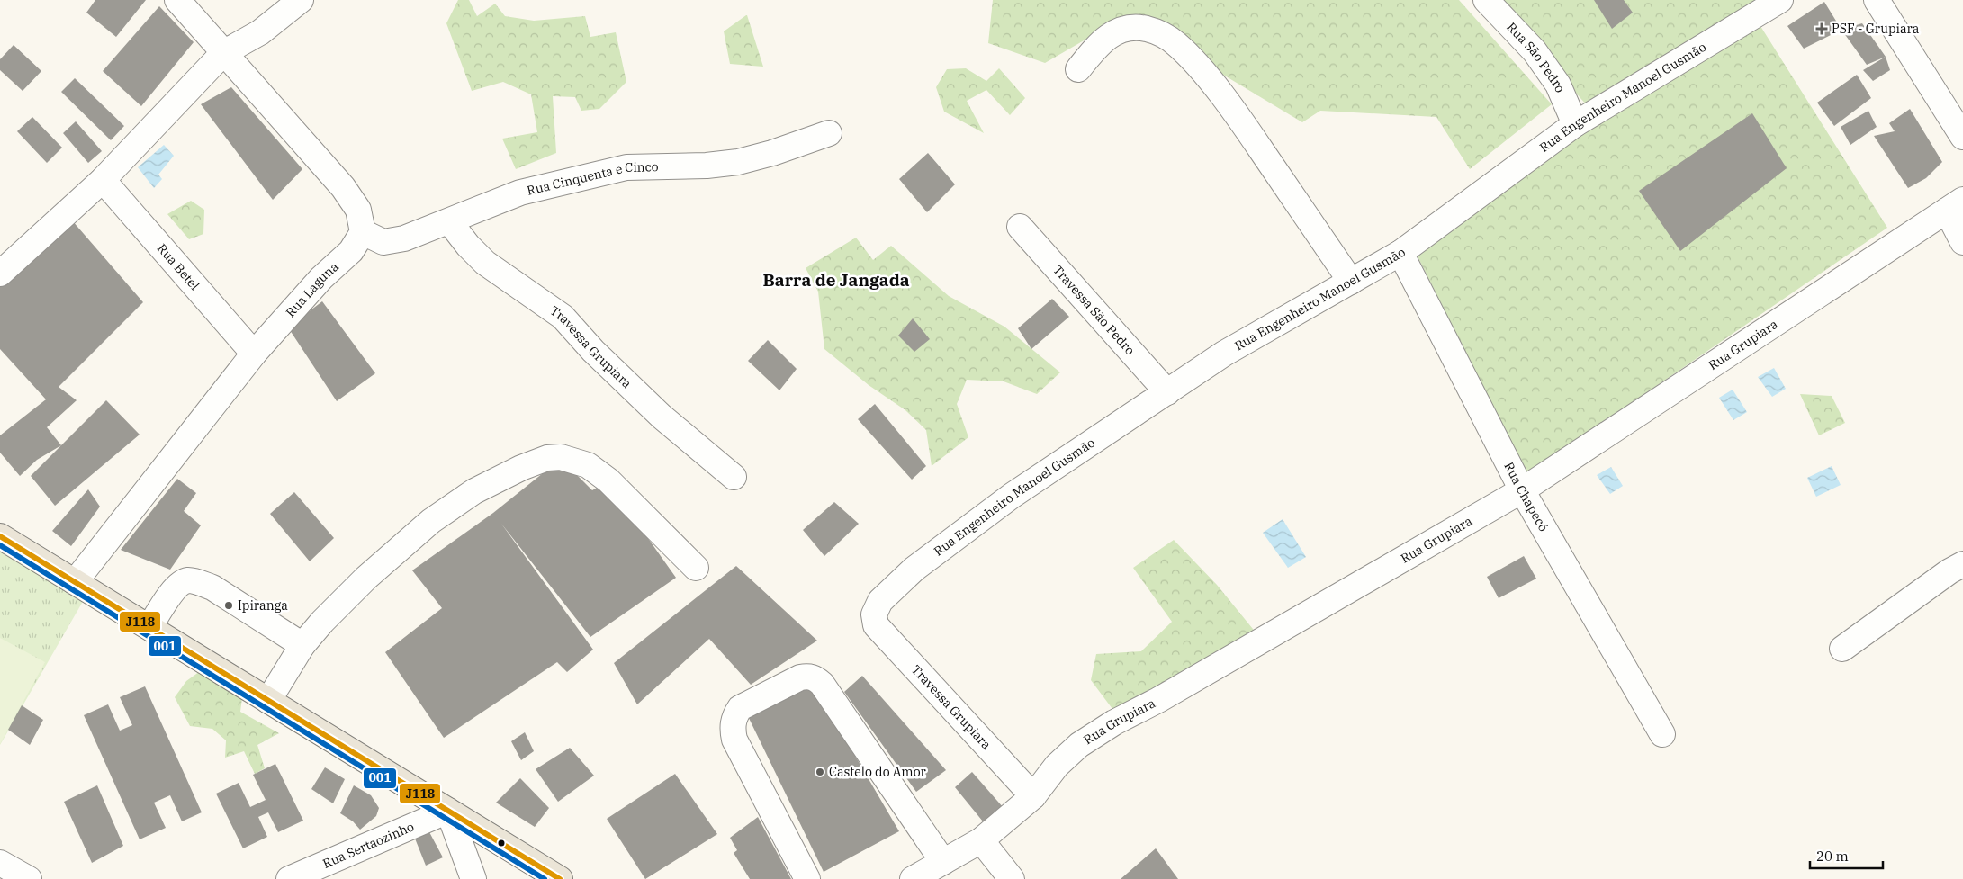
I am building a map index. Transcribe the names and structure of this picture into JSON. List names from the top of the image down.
{
  "streets": {
    "street": [
      "Rua São Pedro",
      "Rua Engenheiro Manoel Gusmão",
      "Rua Cinquenta e Cinco",
      "Rua Betel",
      "Rua Laguna",
      "Travessa São Pedro",
      "Rua Grupiara",
      "Travessa Grupiara",
      "Rua Chapecó",
      "Rua Sertaozinho"
    ]
  },
  "crossings": [
    ["Rua São Pedro", "Rua Engenheiro Manoel Gusmão"],
    ["Rua Engenheiro Manoel Gusmão", "Travessa São Pedro"],
    ["Rua Engenheiro Manoel Gusmão", "Travessa Grupiara"],
    ["Rua Engenheiro Manoel Gusmão", "Rua Chapecó"],
    ["Rua Cinquenta e Cinco", "Rua Laguna"],
    ["Rua Cinquenta e Cinco", "Travessa Grupiara"],
    ["Rua Betel", "Rua Laguna"],
    ["Rua Grupiara", "Travessa Grupiara"],
    ["Rua Grupiara", "Rua Chapecó"]
  ],
  "districts": ["Barra de Jangada"],
  "places": {
    "health": ["PSF - Grupiara"],
    "other": ["Ipiranga", "Castelo do Amor"]
  },
  "lines": ["transit line J118", "transit line 001"],
  "scale_bar": "20 m"
}
